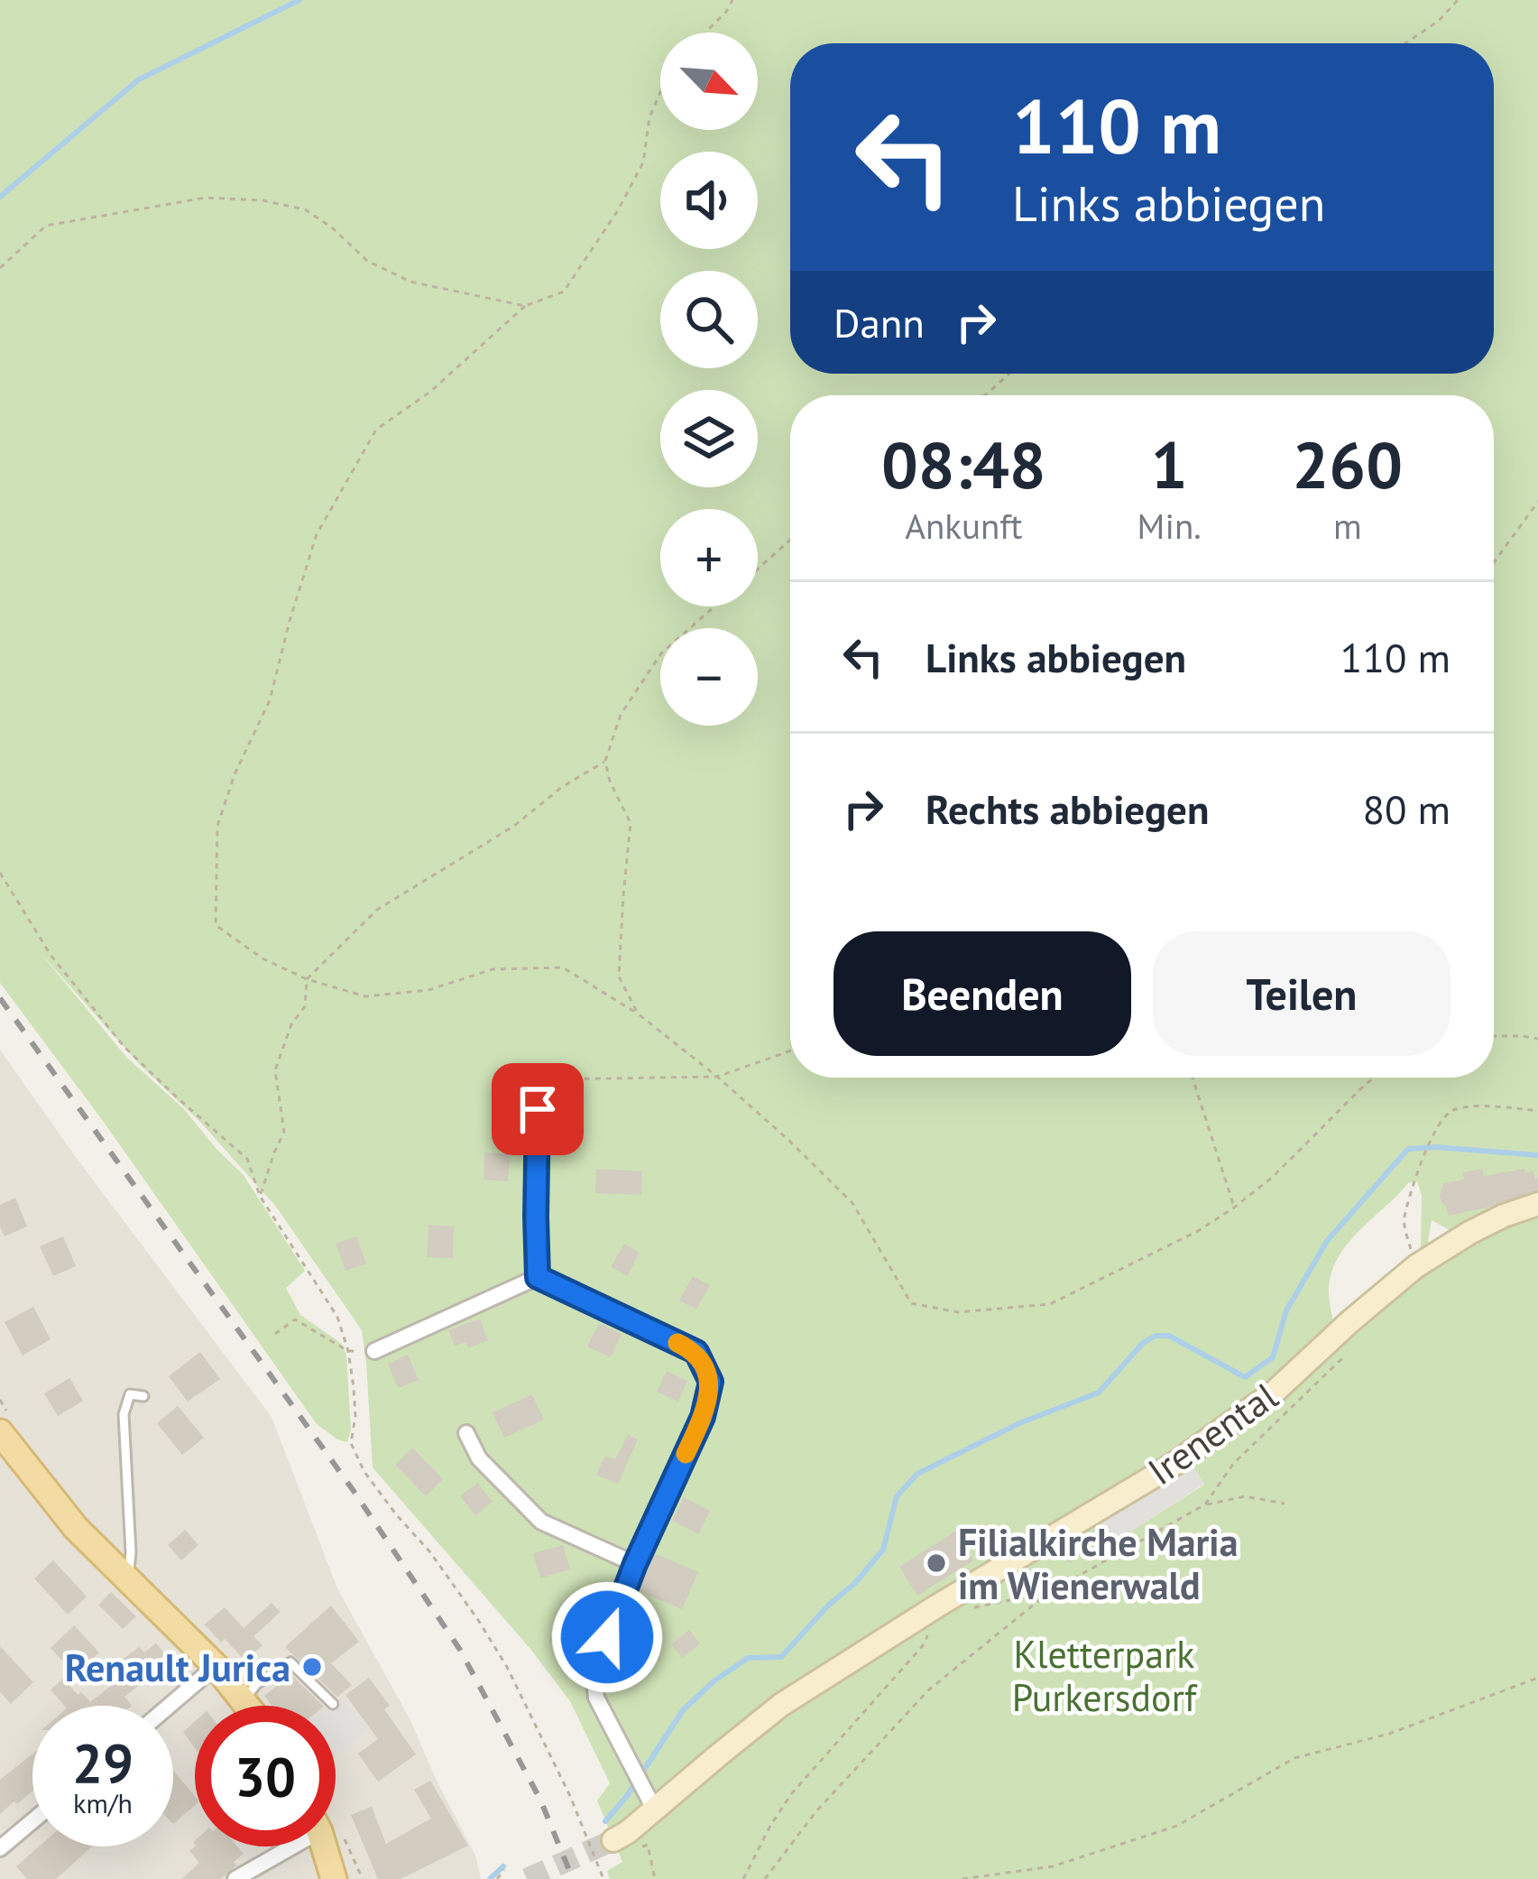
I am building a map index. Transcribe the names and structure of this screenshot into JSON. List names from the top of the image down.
{
  "streets": {
    "street": ["Irenental"]
  },
  "parks": ["Kletterpark Purkersdorf"],
  "places": ["Filialkirche Maria im Wienerwald", "Renault Jurica"],
  "north": "bottom right",
  "page": {
    "map_buttons": ["+", "−"],
    "turn": ["110 m", "Links abbiegen"],
    "then": "Dann",
    "eta": [
      "08:48",
      "Ankunft",
      "1",
      "Min.",
      "260",
      "m"
    ],
    "list": [
      {
        "name": "Links abbiegen",
        "value": "110 m"
      },
      {
        "name": "Rechts abbiegen",
        "value": "80 m"
      }
    ],
    "buttons": ["Beenden", "Teilen"],
    "speed": "29 km/h",
    "limit": "30"
  }
}
